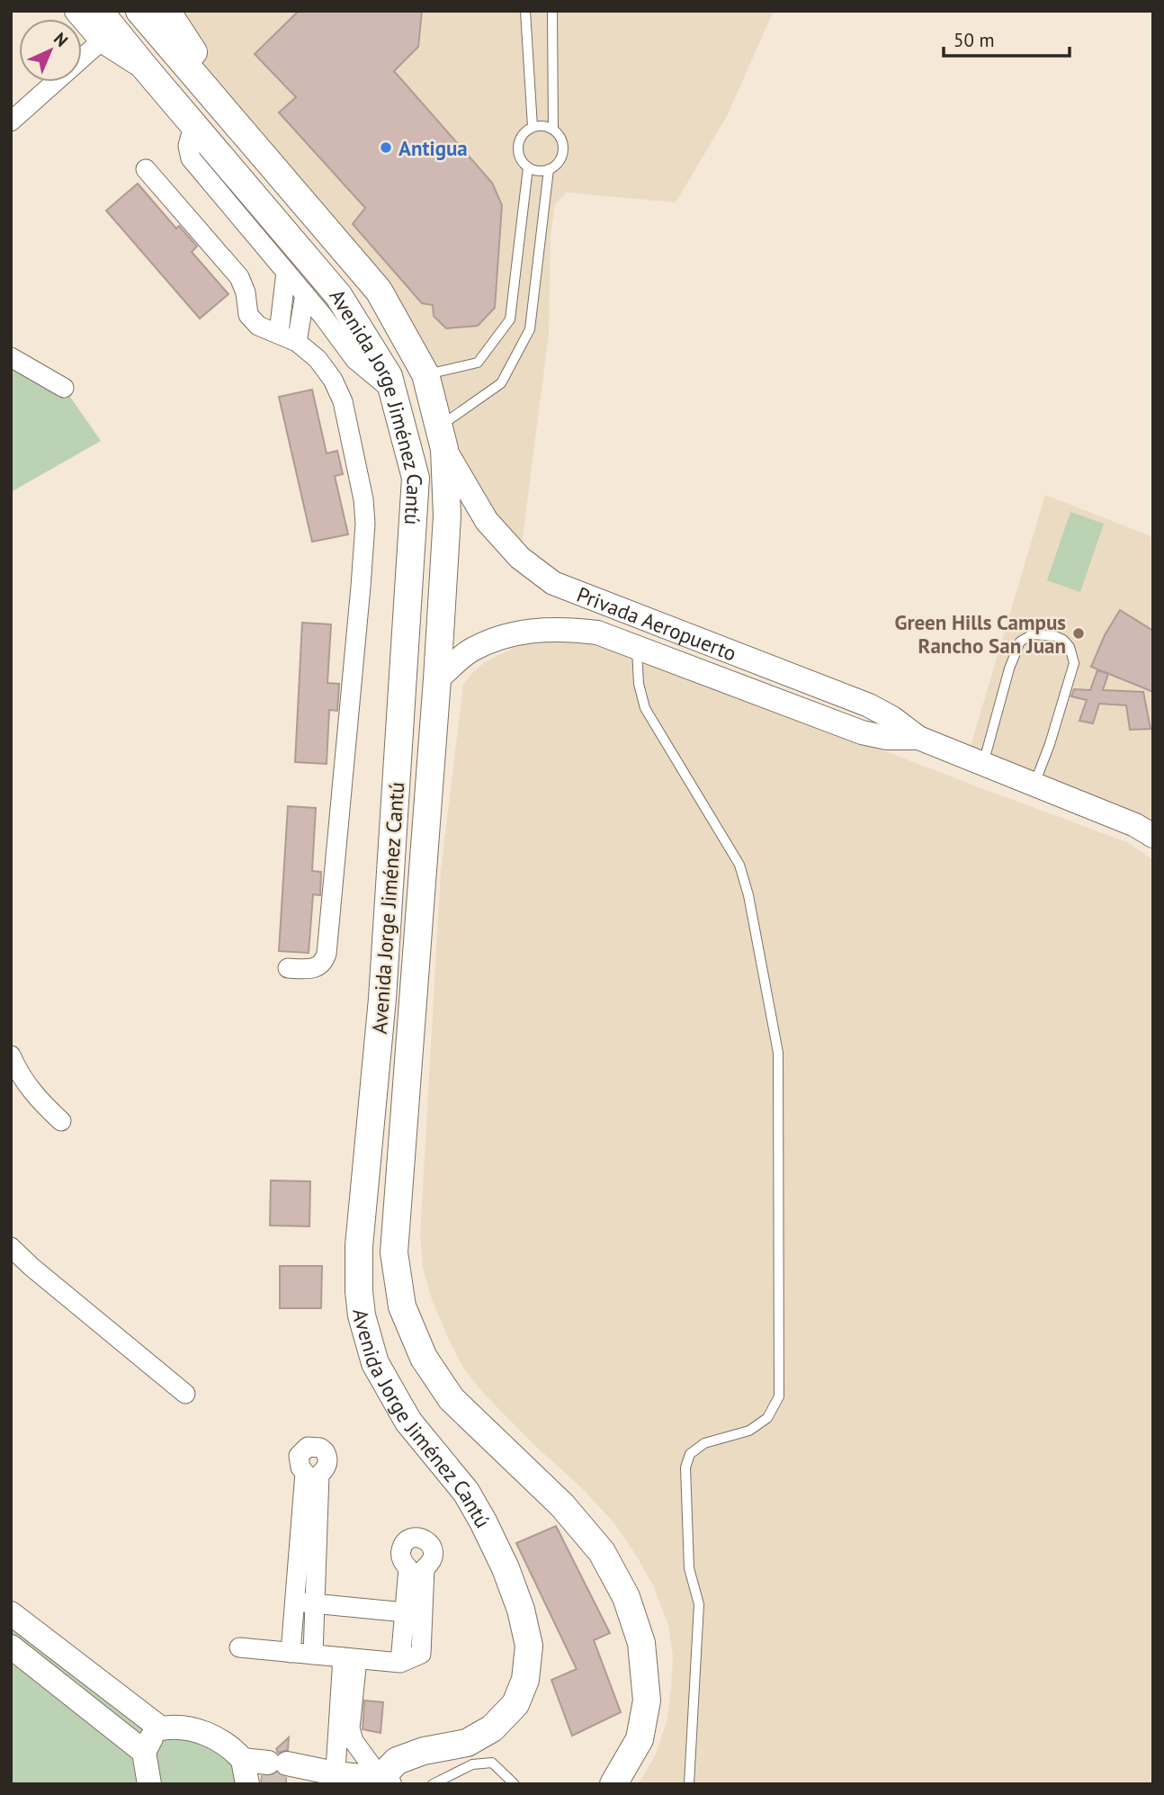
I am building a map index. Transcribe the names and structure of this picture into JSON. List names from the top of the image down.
{
  "streets": {
    "main road": ["Avenida Jorge Jiménez Cantú"],
    "street": ["Privada Aeropuerto"]
  },
  "crossings": [
    ["Avenida Jorge Jiménez Cantú", "Privada Aeropuerto"]
  ],
  "places": ["Antigua", "Green Hills Campus Rancho San Juan"],
  "scale_bar": "50 m",
  "north": "top right"
}
